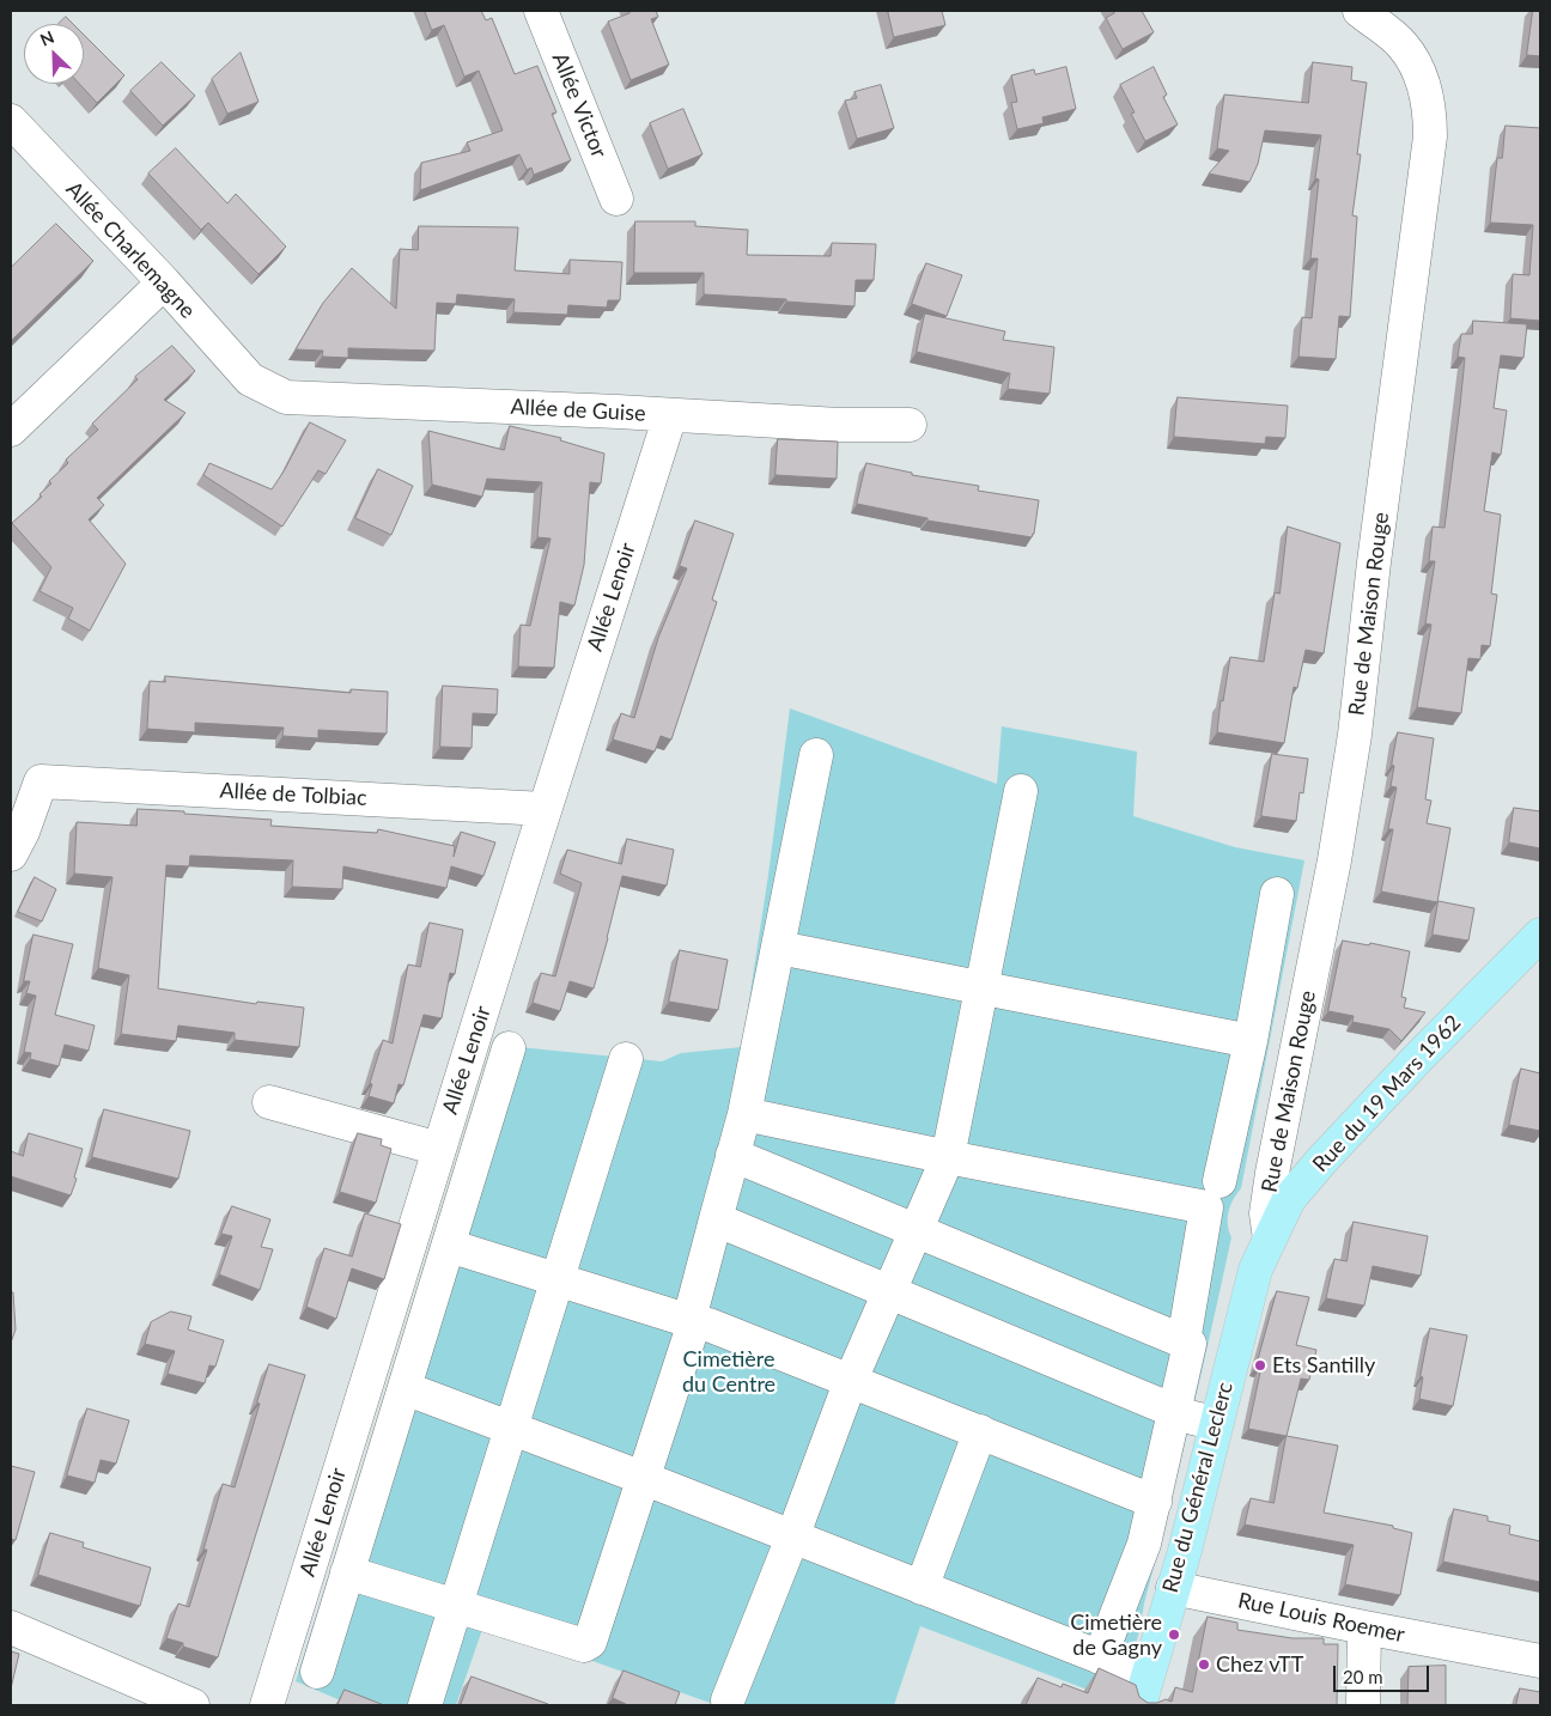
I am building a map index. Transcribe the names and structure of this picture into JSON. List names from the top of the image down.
{
  "streets": {
    "main road": ["Rue du 19 Mars 1962", "Rue du Général Leclerc"],
    "street": [
      "Allée Victor",
      "Allée Charlemagne",
      "Allée de Guise",
      "Allée Lenoir",
      "Rue de Maison Rouge",
      "Allée de Tolbiac",
      "Rue Louis Roemer"
    ]
  },
  "crossings": [
    ["Allée Charlemagne", "Allée de Guise"],
    ["Allée de Guise", "Allée Lenoir"],
    ["Allée Lenoir", "Allée de Tolbiac"],
    ["Rue de Maison Rouge", "Rue du 19 Mars 1962"],
    ["Rue du 19 Mars 1962", "Rue du Général Leclerc"],
    ["Rue du Général Leclerc", "Rue Louis Roemer"]
  ],
  "parks": ["Cimetière du Centre"],
  "places": ["Ets Santilly", "Cimetière de Gagny", "Chez vTT"],
  "scale_bar": "20 m",
  "north": "top left"
}
